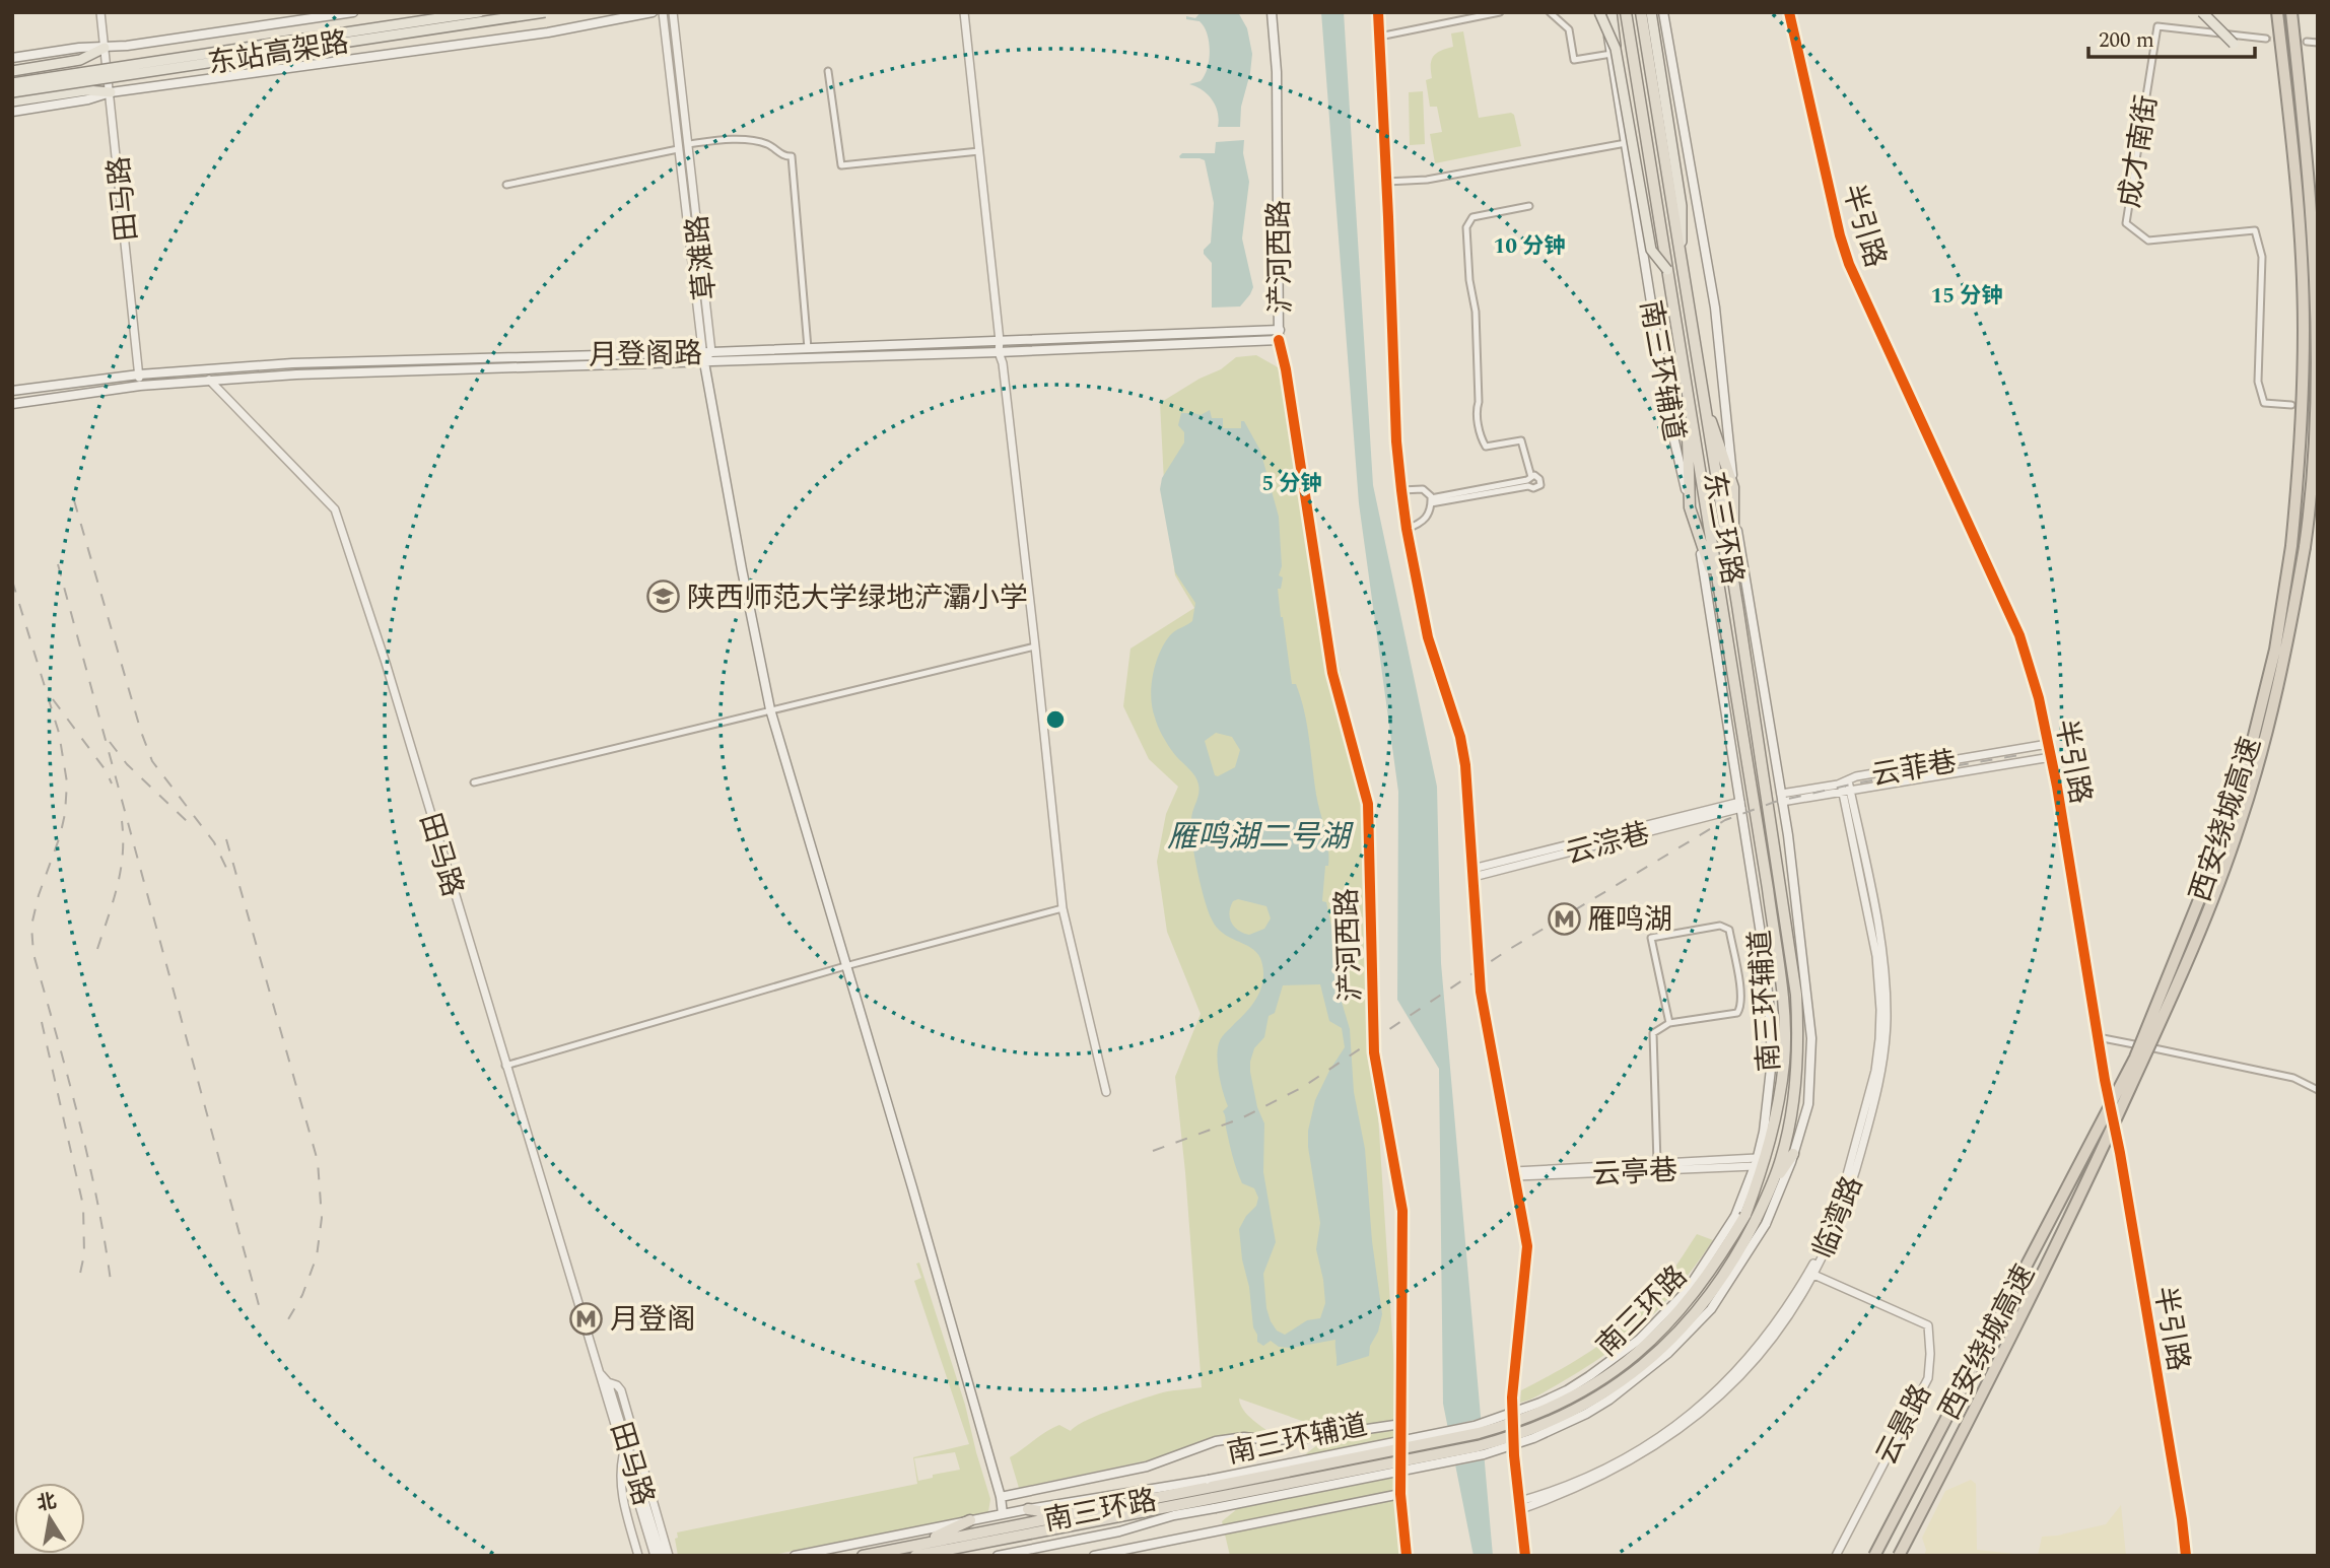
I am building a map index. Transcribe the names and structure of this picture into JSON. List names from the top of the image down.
{
  "streets": {
    "highway": ["东三环路", "西安绕城高速", "南三环路"],
    "main road": [
      "东站高架路",
      "浐河西路",
      "月登阁路",
      "南三环辅道"
    ],
    "street": [
      "成才南街",
      "田马路",
      "半引路",
      "草滩路",
      "云菲巷",
      "云淙巷",
      "云亭巷",
      "临湾路",
      "云景路"
    ]
  },
  "crossings": [
    ["田马路", "月登阁路"],
    ["半引路", "云菲巷"],
    ["浐河西路", "月登阁路"],
    ["草滩路", "月登阁路"],
    ["南三环辅道", "云菲巷"],
    ["南三环辅道", "云淙巷"],
    ["南三环辅道", "云亭巷"],
    ["南三环辅道", "南三环路"],
    ["东三环路", "南三环路"],
    ["云菲巷", "临湾路"],
    ["临湾路", "云景路"]
  ],
  "water": ["雁鸣湖二号湖"],
  "places": {
    "school or university": ["陕西师范大学绿地浐灞小学"],
    "metro station": ["雁鸣湖", "月登阁"]
  },
  "scale_bar": "200 m",
  "north": "top",
  "rings": ["10 分钟", "15 分钟", "5 分钟"]
}
